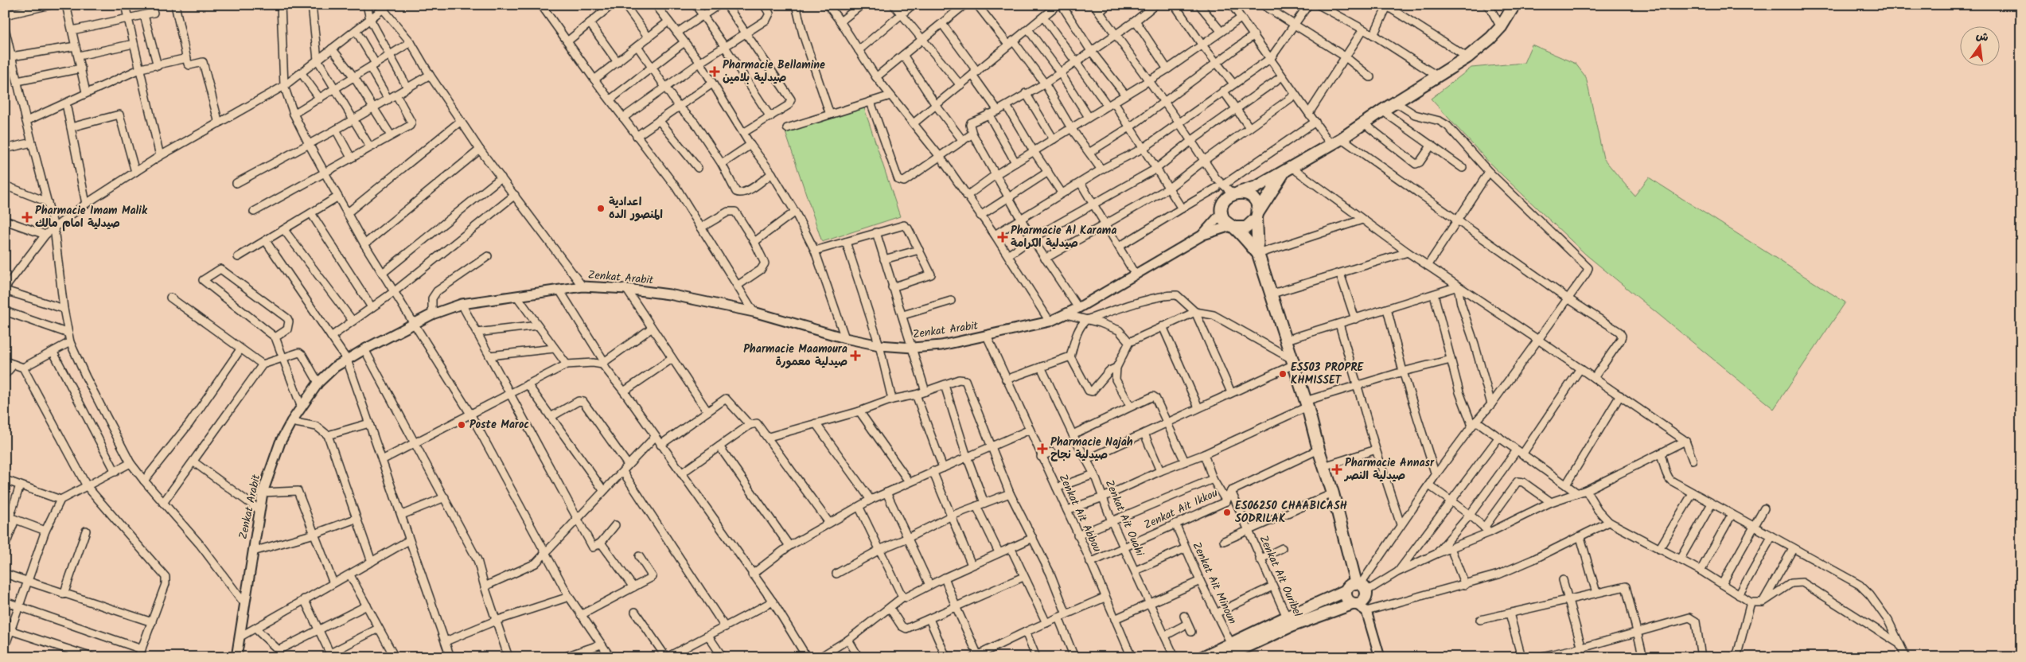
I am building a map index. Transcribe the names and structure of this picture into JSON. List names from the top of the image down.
{
  "streets": {
    "street": [
      "Zenkat Arabit",
      "Zenkat Ait Ikkou",
      "Zenkat Ait Abbou",
      "Zenkat Ait Ouahi",
      "Zenkat Ait Ouribel",
      "Zenkat Ait Minoun"
    ]
  },
  "crossings": [
    ["Zenkat Arabit", "Zenkat Ait Abbou"],
    ["Zenkat Ait Ikkou", "Zenkat Ait Abbou"],
    ["Zenkat Ait Ikkou", "Zenkat Ait Ouahi"],
    ["Zenkat Ait Ikkou", "Zenkat Ait Ouribel"],
    ["Zenkat Ait Ikkou", "Zenkat Ait Minoun"]
  ],
  "places": {
    "health": [
      "Pharmacie Bellamine صيدلية بلامين",
      "Pharmacie Imam Malik صيدلية امام مالك",
      "Pharmacie Al Karama صيدلية الكرامة",
      "Pharmacie Maamoura صيدلية معمورة",
      "Pharmacie Najah صيدلية نجاح",
      "Pharmacie Annasr صيدلية النصر"
    ],
    "other": [
      "اعدادية المنصور الده",
      "ES503 PROPRE KHMISSET",
      "Poste Maroc",
      "ES06250 CHAABICASH SODRILAK"
    ]
  },
  "north": "top"
}
